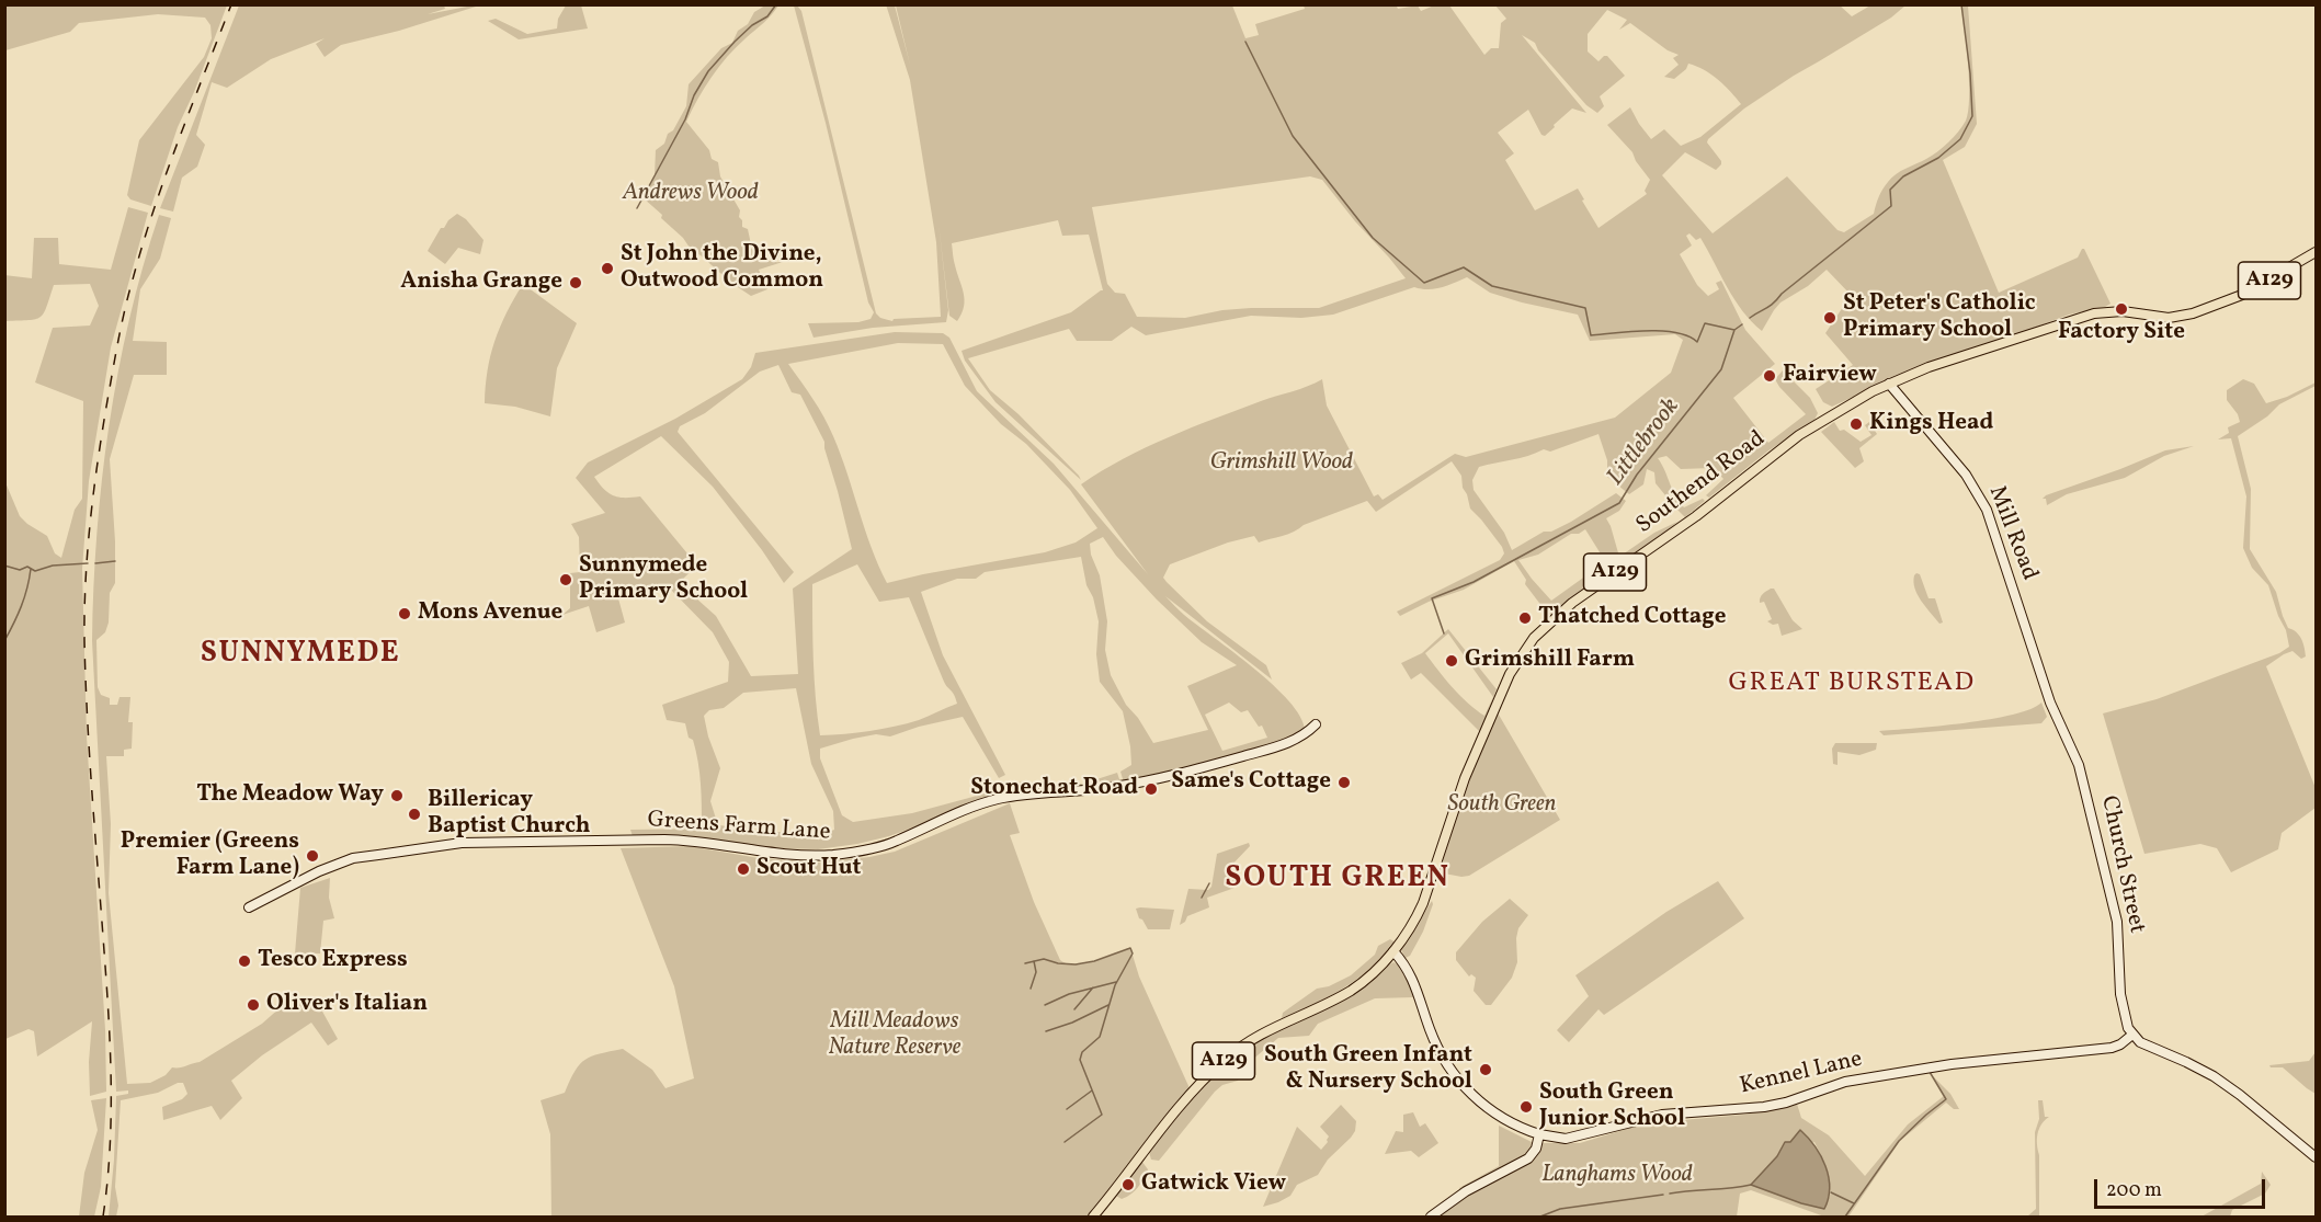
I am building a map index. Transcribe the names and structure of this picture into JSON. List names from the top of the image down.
{
  "streets": {
    "main road": ["A129", "Southend Road"],
    "street": [
      "Mill Road",
      "Greens Farm Lane",
      "Church Street",
      "Kennel Lane"
    ]
  },
  "crossings": [
    ["Southend Road", "Mill Road"],
    ["Southend Road", "Kennel Lane"],
    ["Mill Road", "Church Street"],
    ["Church Street", "Kennel Lane"]
  ],
  "districts": ["SUNNYMEDE", "GREAT BURSTEAD", "SOUTH GREEN"],
  "water": ["Littlebrook"],
  "parks": [
    "Andrews Wood",
    "Grimshill Wood",
    "South Green",
    "Mill Meadows Nature Reserve",
    "Langhams Wood"
  ],
  "places": [
    "St John the Divine, Outwood Common",
    "Anisha Grange",
    "Factory Site",
    "St Peter's Catholic Primary School",
    "Fairview",
    "Kings Head",
    "Sunnymede Primary School",
    "Mons Avenue",
    "Thatched Cottage",
    "Grimshill Farm",
    "Same's Cottage",
    "Stonechat Road",
    "The Meadow Way",
    "Billericay Baptist Church",
    "Premier (Greens Farm Lane)",
    "Scout Hut",
    "Tesco Express",
    "Oliver's Italian",
    "South Green Infant & Nursery School",
    "South Green Junior School",
    "Gatwick View"
  ],
  "scale_bar": "200 m"
}
